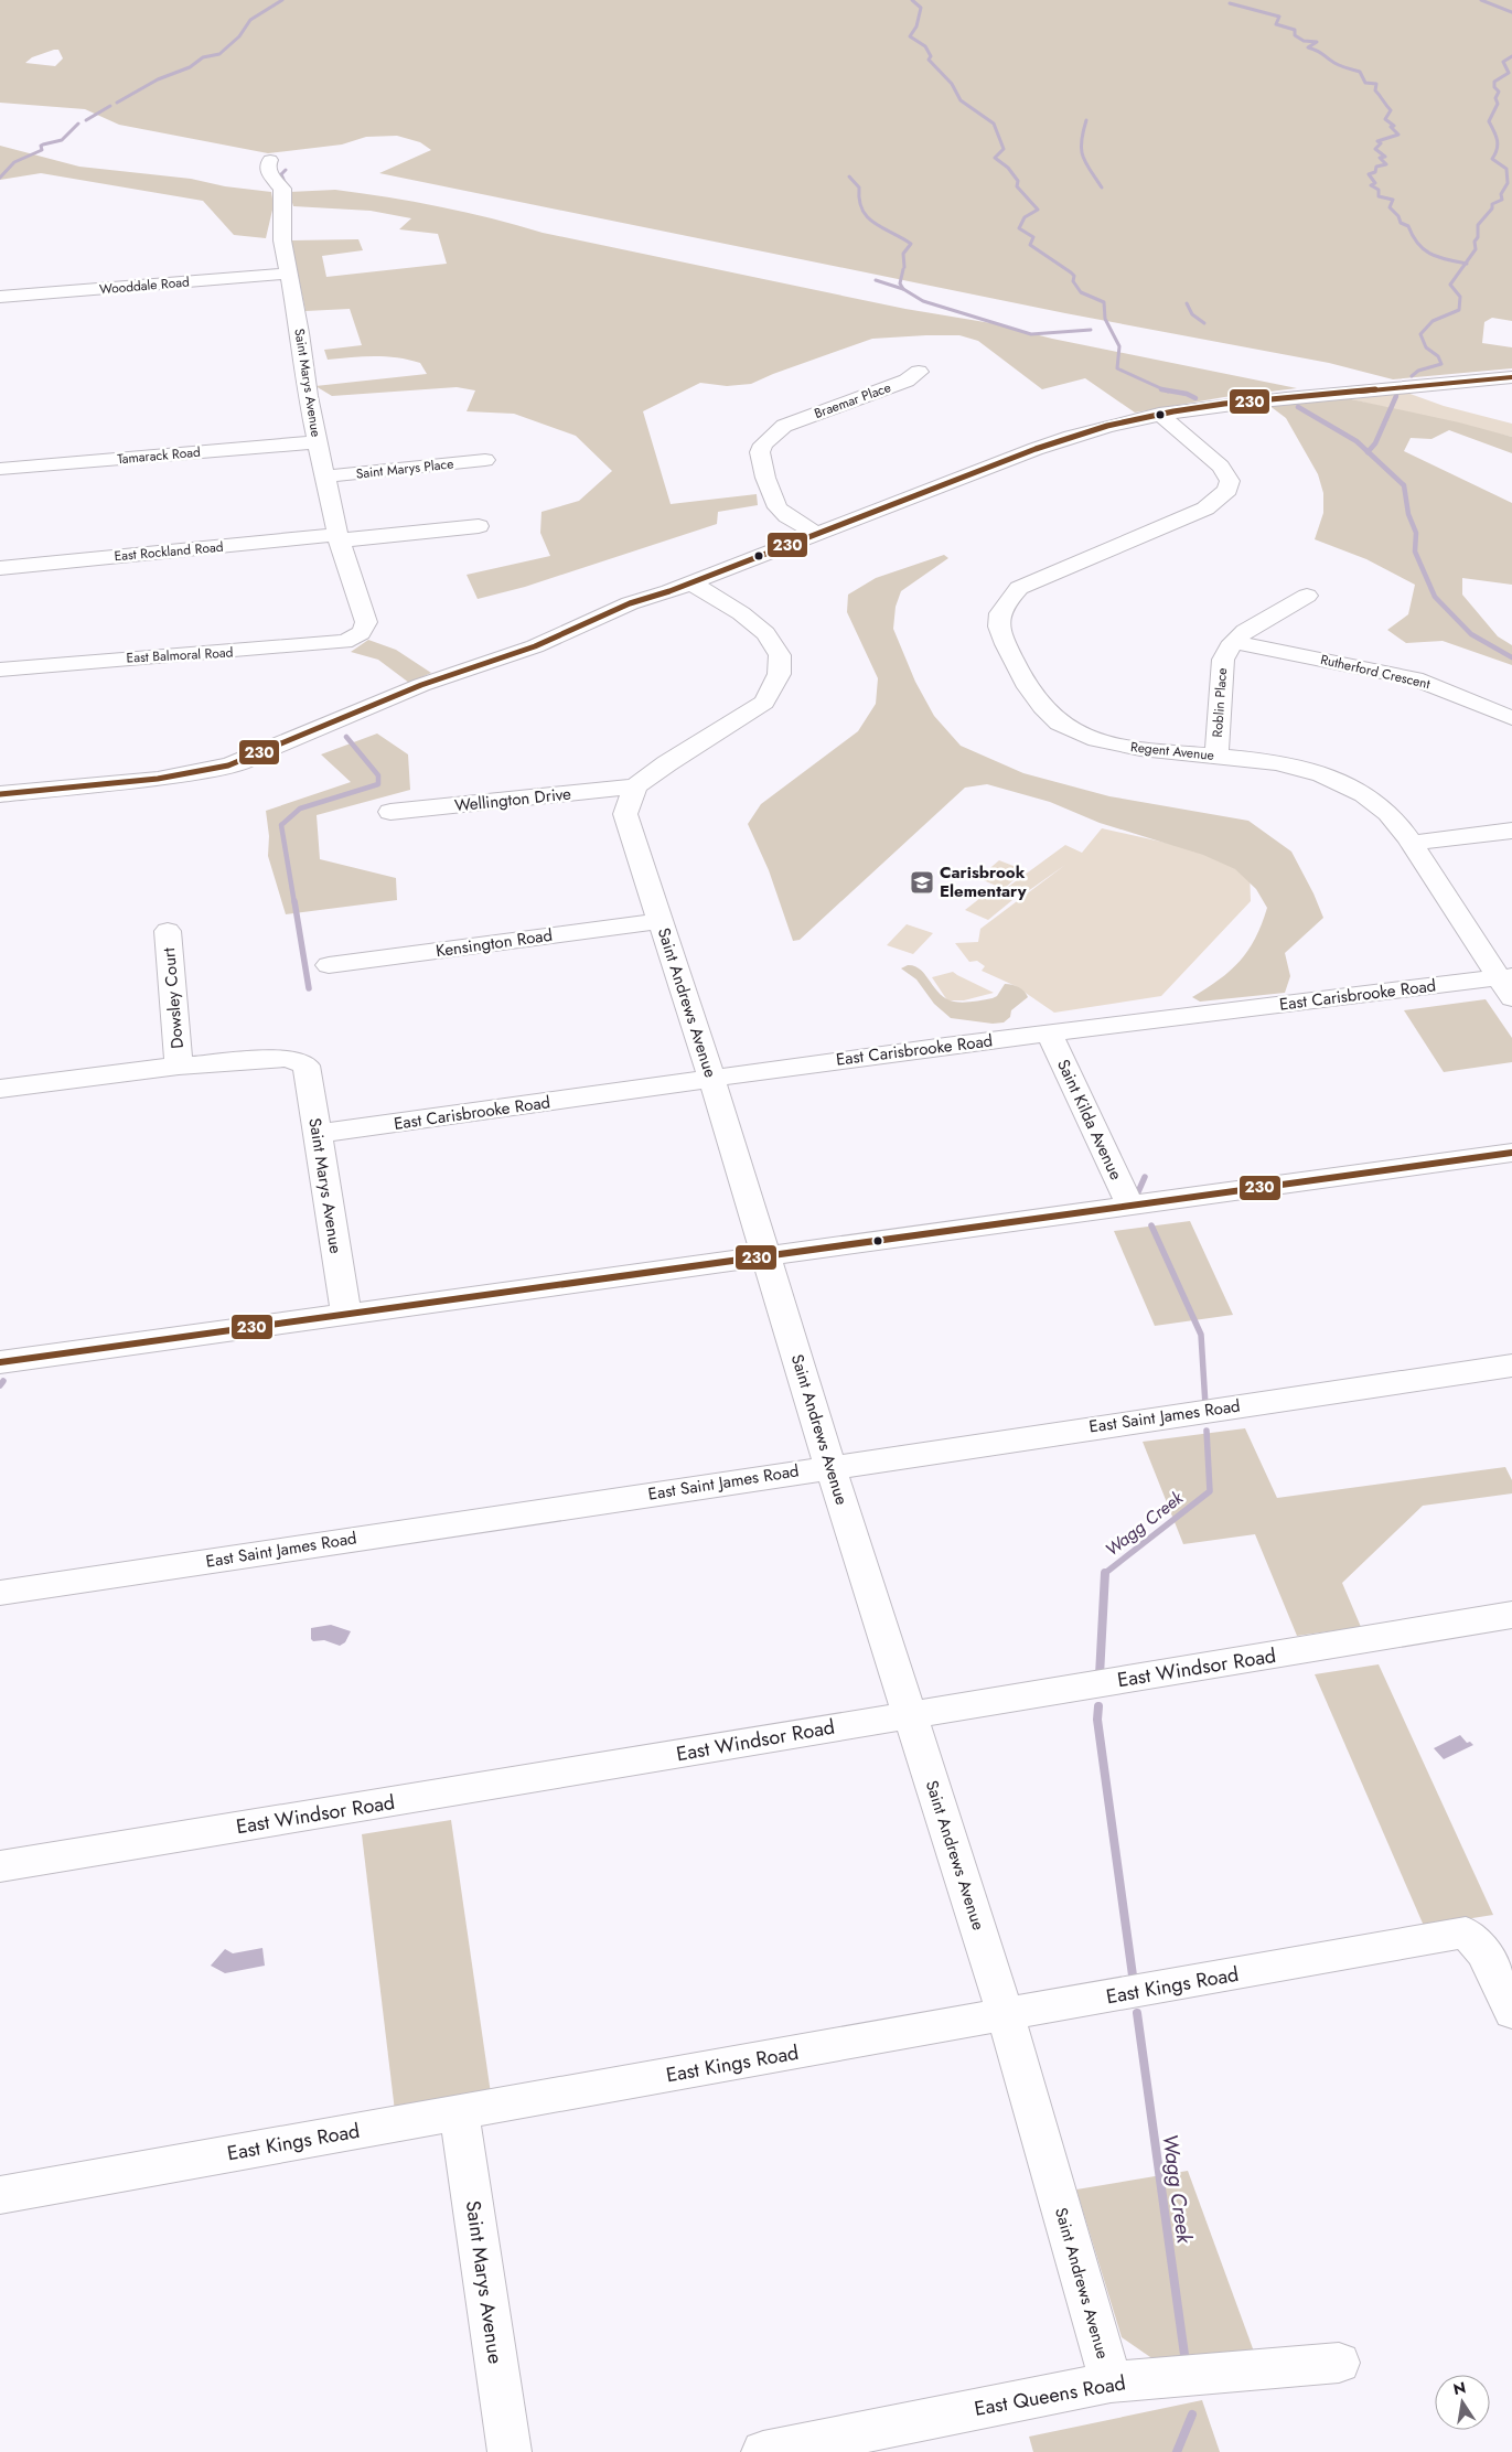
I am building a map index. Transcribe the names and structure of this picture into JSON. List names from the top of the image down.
{
  "streets": {
    "street": [
      "Wooddale Road",
      "Saint Marys Avenue",
      "Braemar Place",
      "Tamarack Road",
      "Saint Marys Place",
      "East Rockland Road",
      "East Balmoral Road",
      "Rutherford Crescent",
      "Roblin Place",
      "Regent Avenue",
      "Wellington Drive",
      "Kensington Road",
      "East Carisbrooke Road",
      "Dowsley Court",
      "Saint Andrews Avenue",
      "Saint Kilda Avenue",
      "East Saint James Road",
      "East Windsor Road",
      "East Kings Road",
      "East Queens Road"
    ]
  },
  "crossings": [
    ["Wooddale Road", "Saint Marys Avenue"],
    ["Saint Marys Avenue", "Tamarack Road"],
    ["Saint Marys Avenue", "Saint Marys Place"],
    ["Saint Marys Avenue", "East Rockland Road"],
    ["Saint Marys Avenue", "East Balmoral Road"],
    ["Saint Marys Avenue", "East Carisbrooke Road"],
    ["Saint Marys Avenue", "Dowsley Court"],
    ["Saint Marys Avenue", "East Kings Road"],
    ["Rutherford Crescent", "Roblin Place"],
    ["Roblin Place", "Regent Avenue"],
    ["Regent Avenue", "East Carisbrooke Road"],
    ["Wellington Drive", "Saint Andrews Avenue"],
    ["Kensington Road", "Saint Andrews Avenue"],
    ["East Carisbrooke Road", "Saint Andrews Avenue"],
    ["East Carisbrooke Road", "Saint Kilda Avenue"],
    ["Saint Andrews Avenue", "East Saint James Road"],
    ["Saint Andrews Avenue", "East Windsor Road"],
    ["Saint Andrews Avenue", "East Kings Road"],
    ["Saint Andrews Avenue", "East Queens Road"]
  ],
  "water": ["Wagg Creek"],
  "places": {
    "school or university": ["Carisbrook Elementary"]
  },
  "lines": ["transit line 230"],
  "north": "top"
}
